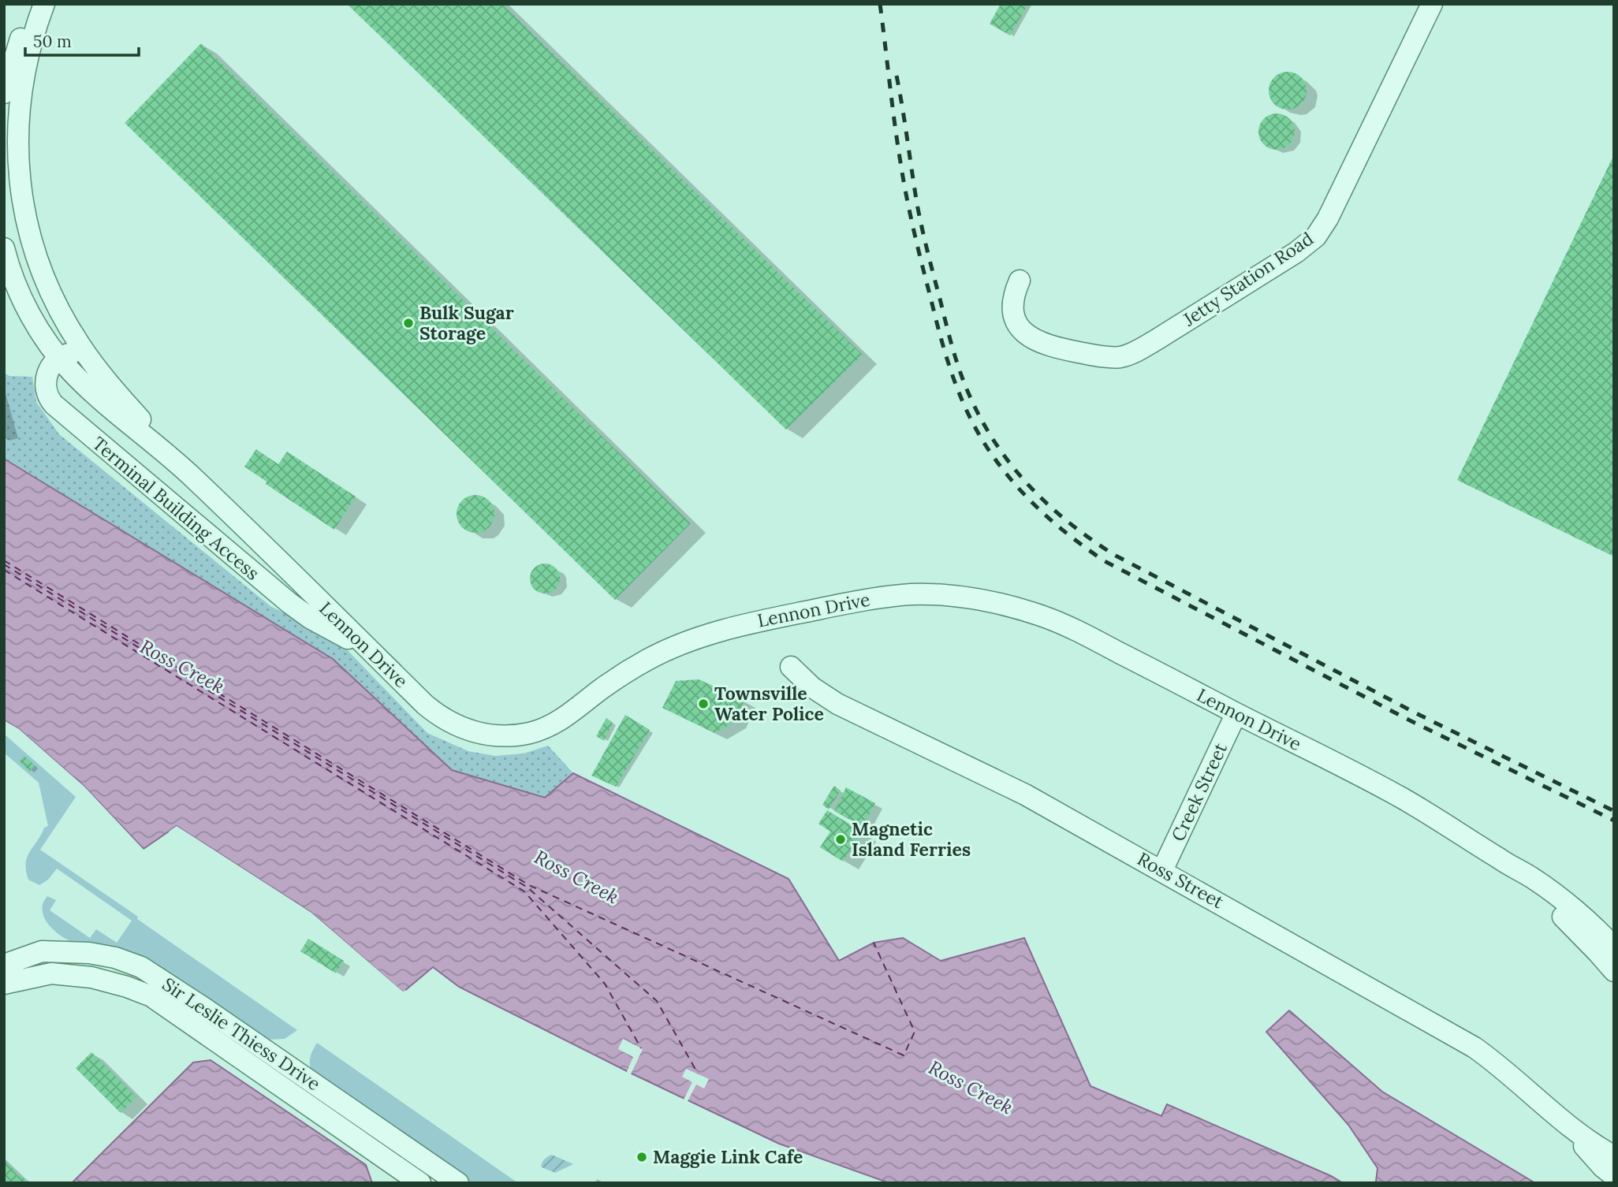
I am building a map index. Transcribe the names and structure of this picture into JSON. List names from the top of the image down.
{
  "streets": {
    "street": [
      "Jetty Station Road",
      "Terminal Building Access",
      "Lennon Drive",
      "Creek Street",
      "Ross Street",
      "Sir Leslie Thiess Drive"
    ]
  },
  "crossings": [
    ["Terminal Building Access", "Lennon Drive"],
    ["Lennon Drive", "Creek Street"],
    ["Creek Street", "Ross Street"]
  ],
  "water": ["Ross Creek"],
  "places": [
    "Bulk Sugar Storage",
    "Townsville Water Police",
    "Magnetic Island Ferries",
    "Maggie Link Cafe"
  ],
  "scale_bar": "50 m"
}
